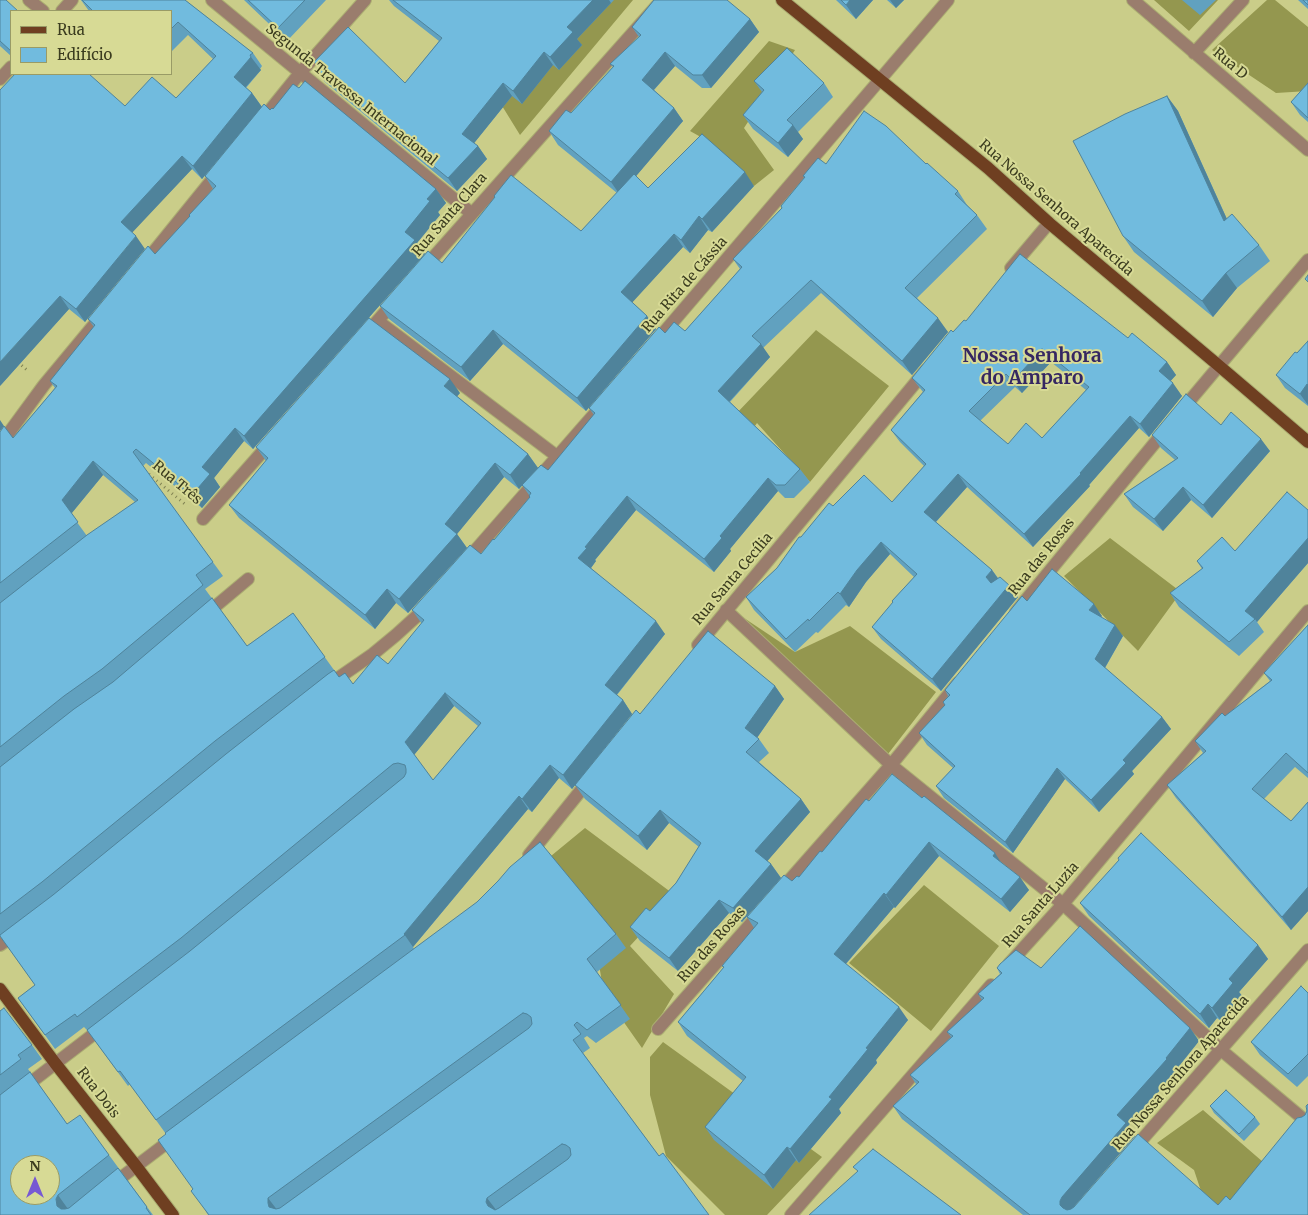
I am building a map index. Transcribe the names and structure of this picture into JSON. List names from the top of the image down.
{
  "streets": {
    "main road": ["Rua Nossa Senhora Aparecida", "Rua Dois"],
    "street": [
      "Rua D",
      "Segunda Travessa Internacional",
      "Rua Santa Clara",
      "Rua Rita de Cássia",
      "Rua das Rosas",
      "Rua Santa Cecília",
      "Rua Santa Luzia"
    ],
    "path": ["Rua Três"]
  },
  "crossings": [
    ["Segunda Travessa Internacional", "Rua Santa Clara"],
    ["Rua Nossa Senhora Aparecida", "Rua Rita de Cássia"],
    ["Rua Nossa Senhora Aparecida", "Rua das Rosas"]
  ],
  "districts": ["Nossa Senhora do Amparo"],
  "legend": ["Rua", "Edifício"],
  "north": "top"
}
